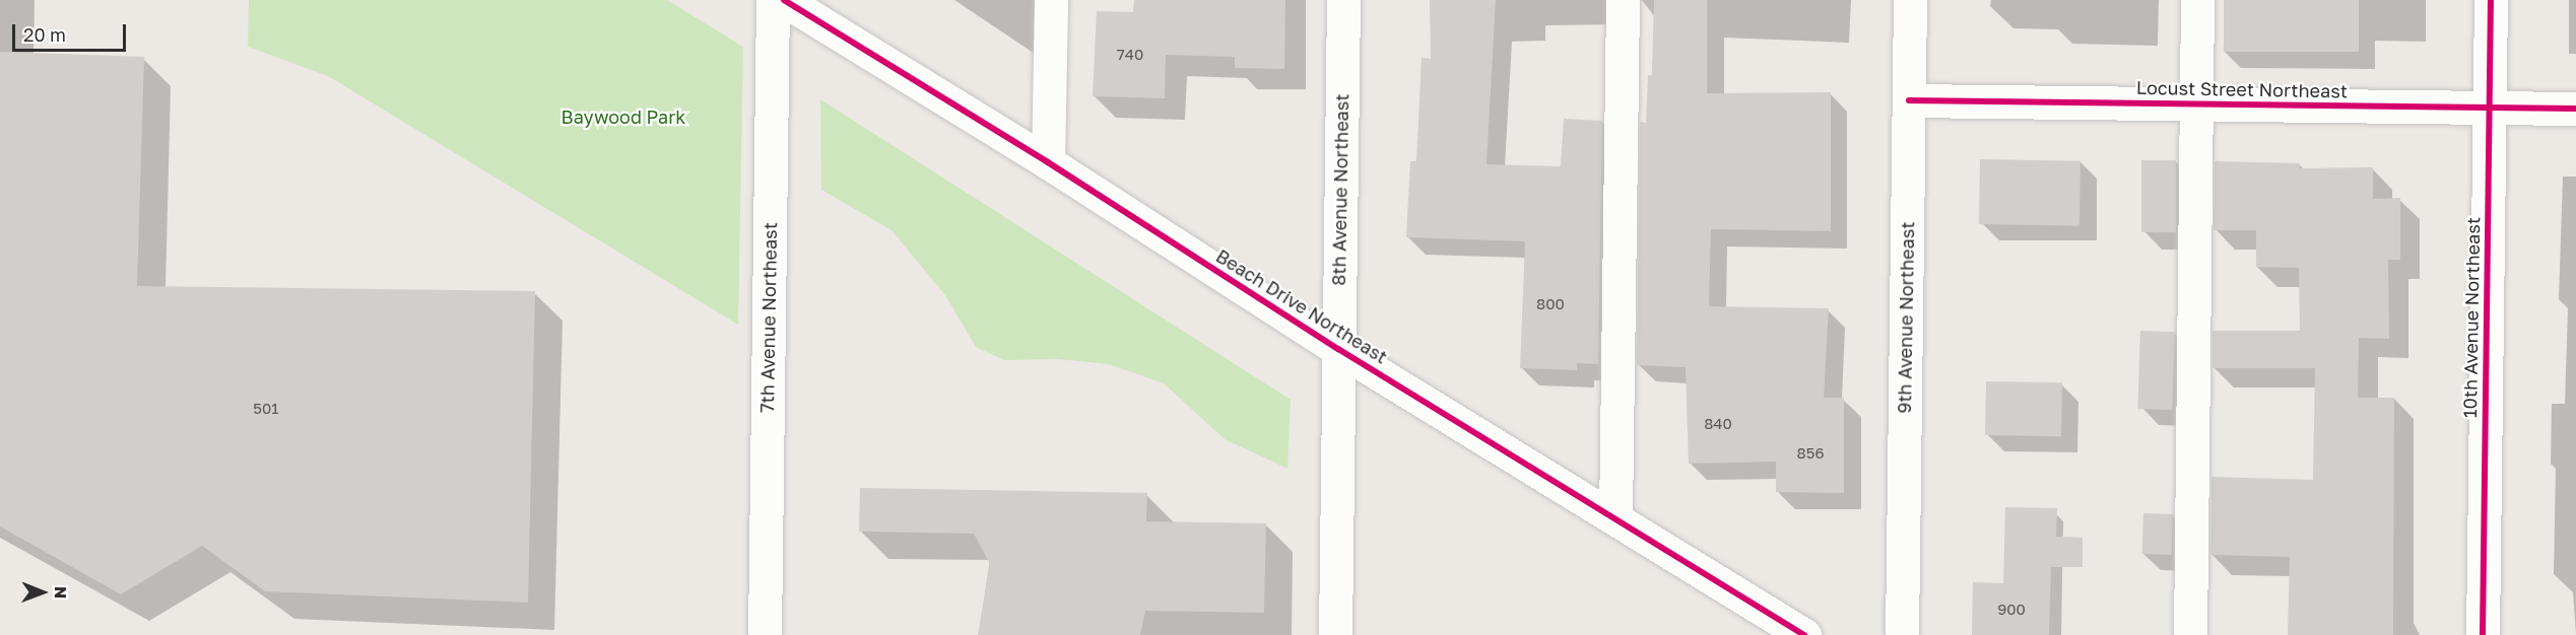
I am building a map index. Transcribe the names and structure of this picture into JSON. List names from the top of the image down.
{
  "streets": {
    "street": [
      "Locust Street Northeast",
      "8th Avenue Northeast",
      "Beach Drive Northeast",
      "7th Avenue Northeast",
      "9th Avenue Northeast",
      "10th Avenue Northeast"
    ]
  },
  "crossings": [
    ["Locust Street Northeast", "9th Avenue Northeast"],
    ["Locust Street Northeast", "10th Avenue Northeast"],
    ["8th Avenue Northeast", "Beach Drive Northeast"]
  ],
  "parks": ["Baywood Park"],
  "house_numbers": [
    "740",
    "800",
    "501",
    "840",
    "856",
    "900"
  ],
  "scale_bar": "20 m",
  "north": "right"
}
